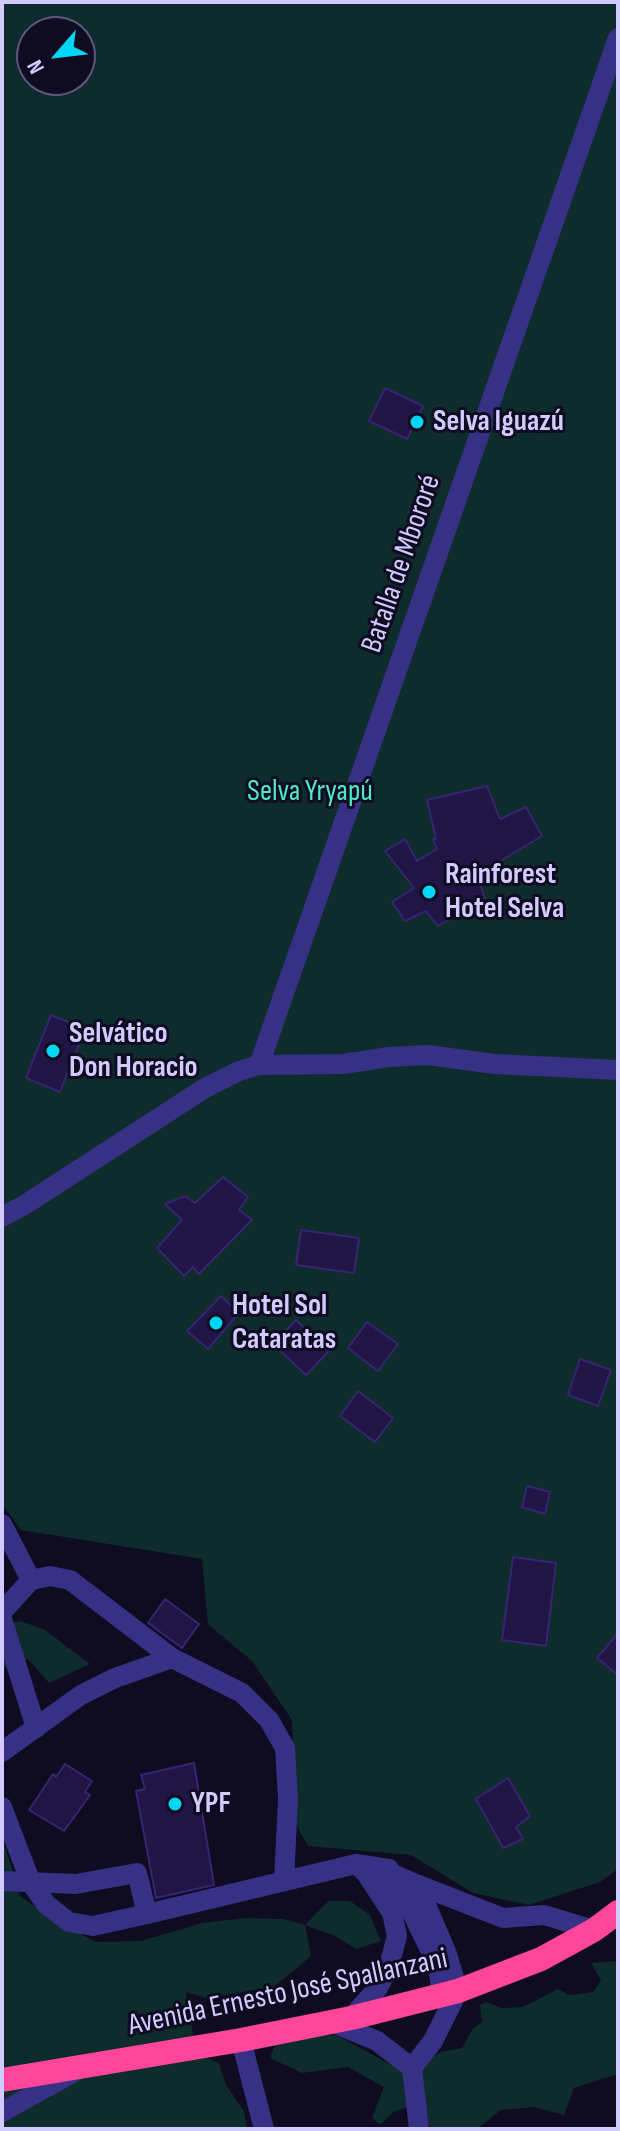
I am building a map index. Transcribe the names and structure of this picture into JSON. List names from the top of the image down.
{
  "streets": {
    "highway": ["Avenida Ernesto José Spallanzani"],
    "street": ["Batalla de Mbororé"]
  },
  "parks": ["Selva Yryapú"],
  "places": [
    "Selva Iguazú",
    "Rainforest Hotel Selva",
    "Selvático Don Horacio",
    "Hotel Sol Cataratas",
    "YPF"
  ],
  "north": "bottom left"
}
